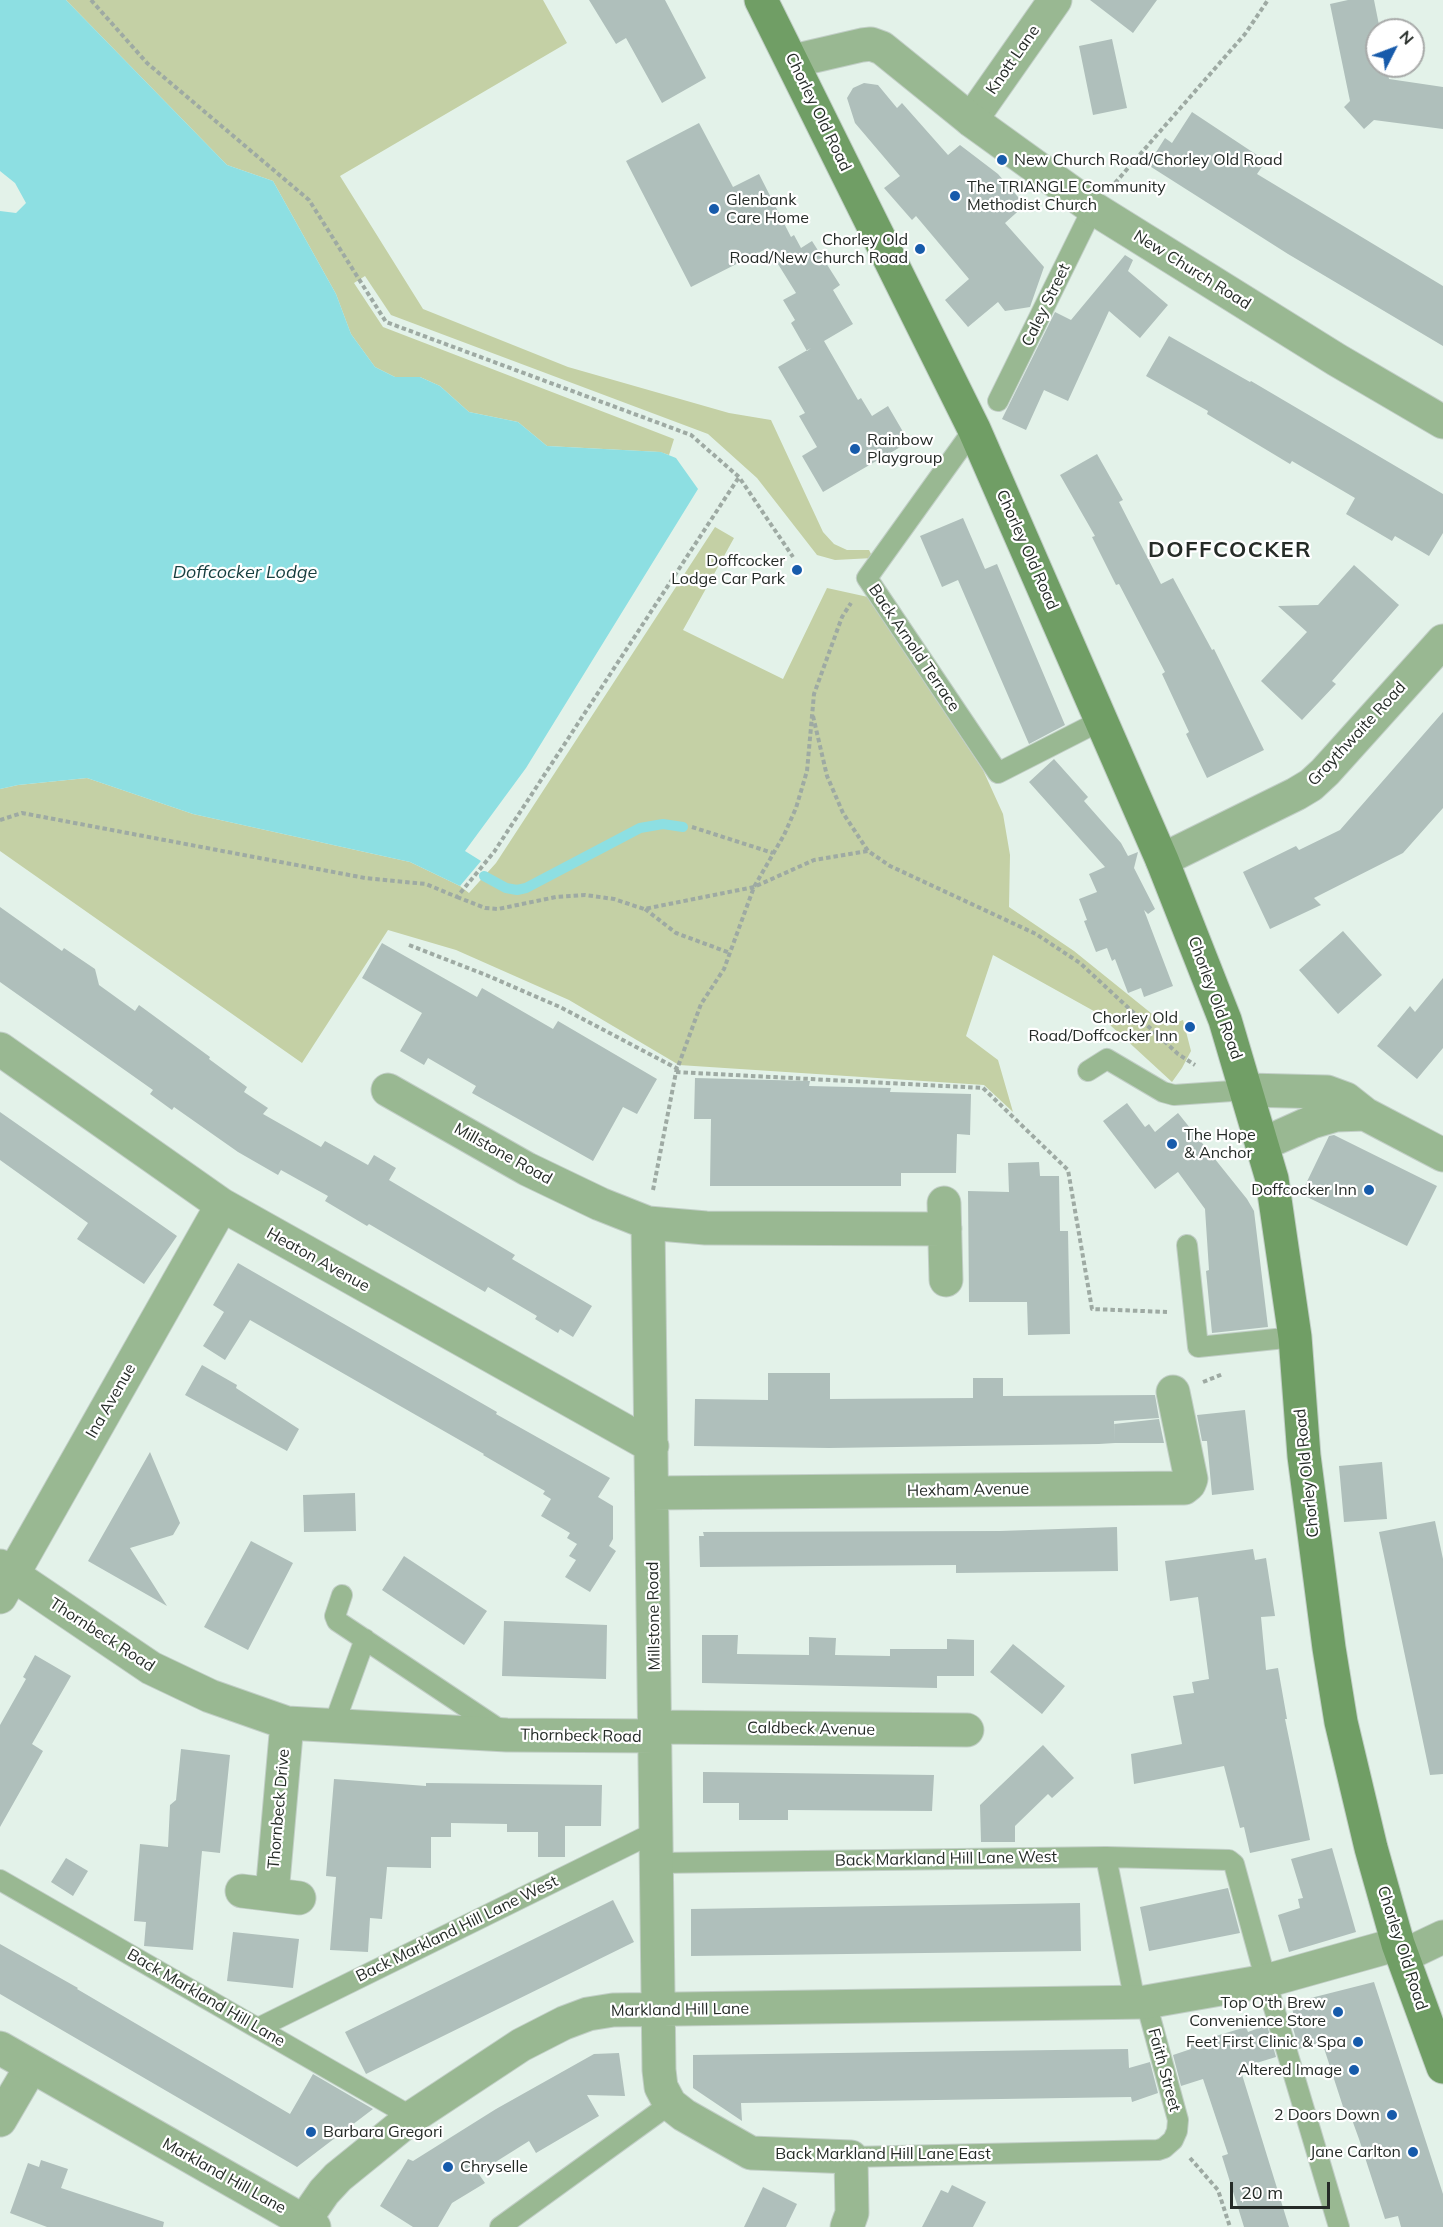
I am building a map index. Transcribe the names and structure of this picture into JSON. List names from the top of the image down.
{
  "streets": {
    "main road": ["Chorley Old Road"],
    "street": [
      "Knott Lane",
      "New Church Road",
      "Graythwaite Road",
      "Millstone Road",
      "Heaton Avenue",
      "Ina Avenue",
      "Hexham Avenue",
      "Thornbeck Road",
      "Caldbeck Avenue",
      "Thornbeck Drive",
      "Markland Hill Lane",
      "Back Markland Hill Lane East"
    ],
    "lane": [
      "Caley Street",
      "Back Arnold Terrace",
      "Back Markland Hill Lane West",
      "Back Markland Hill Lane",
      "Faith Street"
    ]
  },
  "crossings": [
    ["Knott Lane", "New Church Road"],
    ["Chorley Old Road", "New Church Road"],
    ["Chorley Old Road", "Back Arnold Terrace"],
    ["Chorley Old Road", "Graythwaite Road"],
    ["Chorley Old Road", "Markland Hill Lane"],
    ["New Church Road", "Caley Street"],
    ["Millstone Road", "Heaton Avenue"],
    ["Millstone Road", "Hexham Avenue"],
    ["Millstone Road", "Thornbeck Road"],
    ["Millstone Road", "Caldbeck Avenue"],
    ["Millstone Road", "Back Markland Hill Lane West"],
    ["Millstone Road", "Markland Hill Lane"],
    ["Millstone Road", "Back Markland Hill Lane East"],
    ["Heaton Avenue", "Ina Avenue"],
    ["Ina Avenue", "Thornbeck Road"],
    ["Thornbeck Road", "Caldbeck Avenue"],
    ["Thornbeck Road", "Thornbeck Drive"],
    ["Back Markland Hill Lane West", "Back Markland Hill Lane"],
    ["Back Markland Hill Lane West", "Markland Hill Lane"],
    ["Back Markland Hill Lane West", "Faith Street"],
    ["Back Markland Hill Lane", "Markland Hill Lane"],
    ["Markland Hill Lane", "Faith Street"],
    ["Faith Street", "Back Markland Hill Lane East"]
  ],
  "districts": ["DOFFCOCKER"],
  "water": ["Doffcocker Lodge"],
  "places": [
    "New Church Road/Chorley Old Road",
    "The TRIANGLE Community Methodist Church",
    "Glenbank Care Home",
    "Chorley Old Road/New Church Road",
    "Rainbow Playgroup",
    "Doffcocker Lodge Car Park",
    "Chorley Old Road/Doffcocker Inn",
    "The Hope & Anchor",
    "Doffcocker Inn",
    "Top O'th Brew Convenience Store",
    "Feet First Clinic & Spa",
    "Altered Image",
    "2 Doors Down",
    "Barbara Gregori",
    "Jane Carlton",
    "Chryselle"
  ],
  "scale_bar": "20 m",
  "north": "top right"
}
